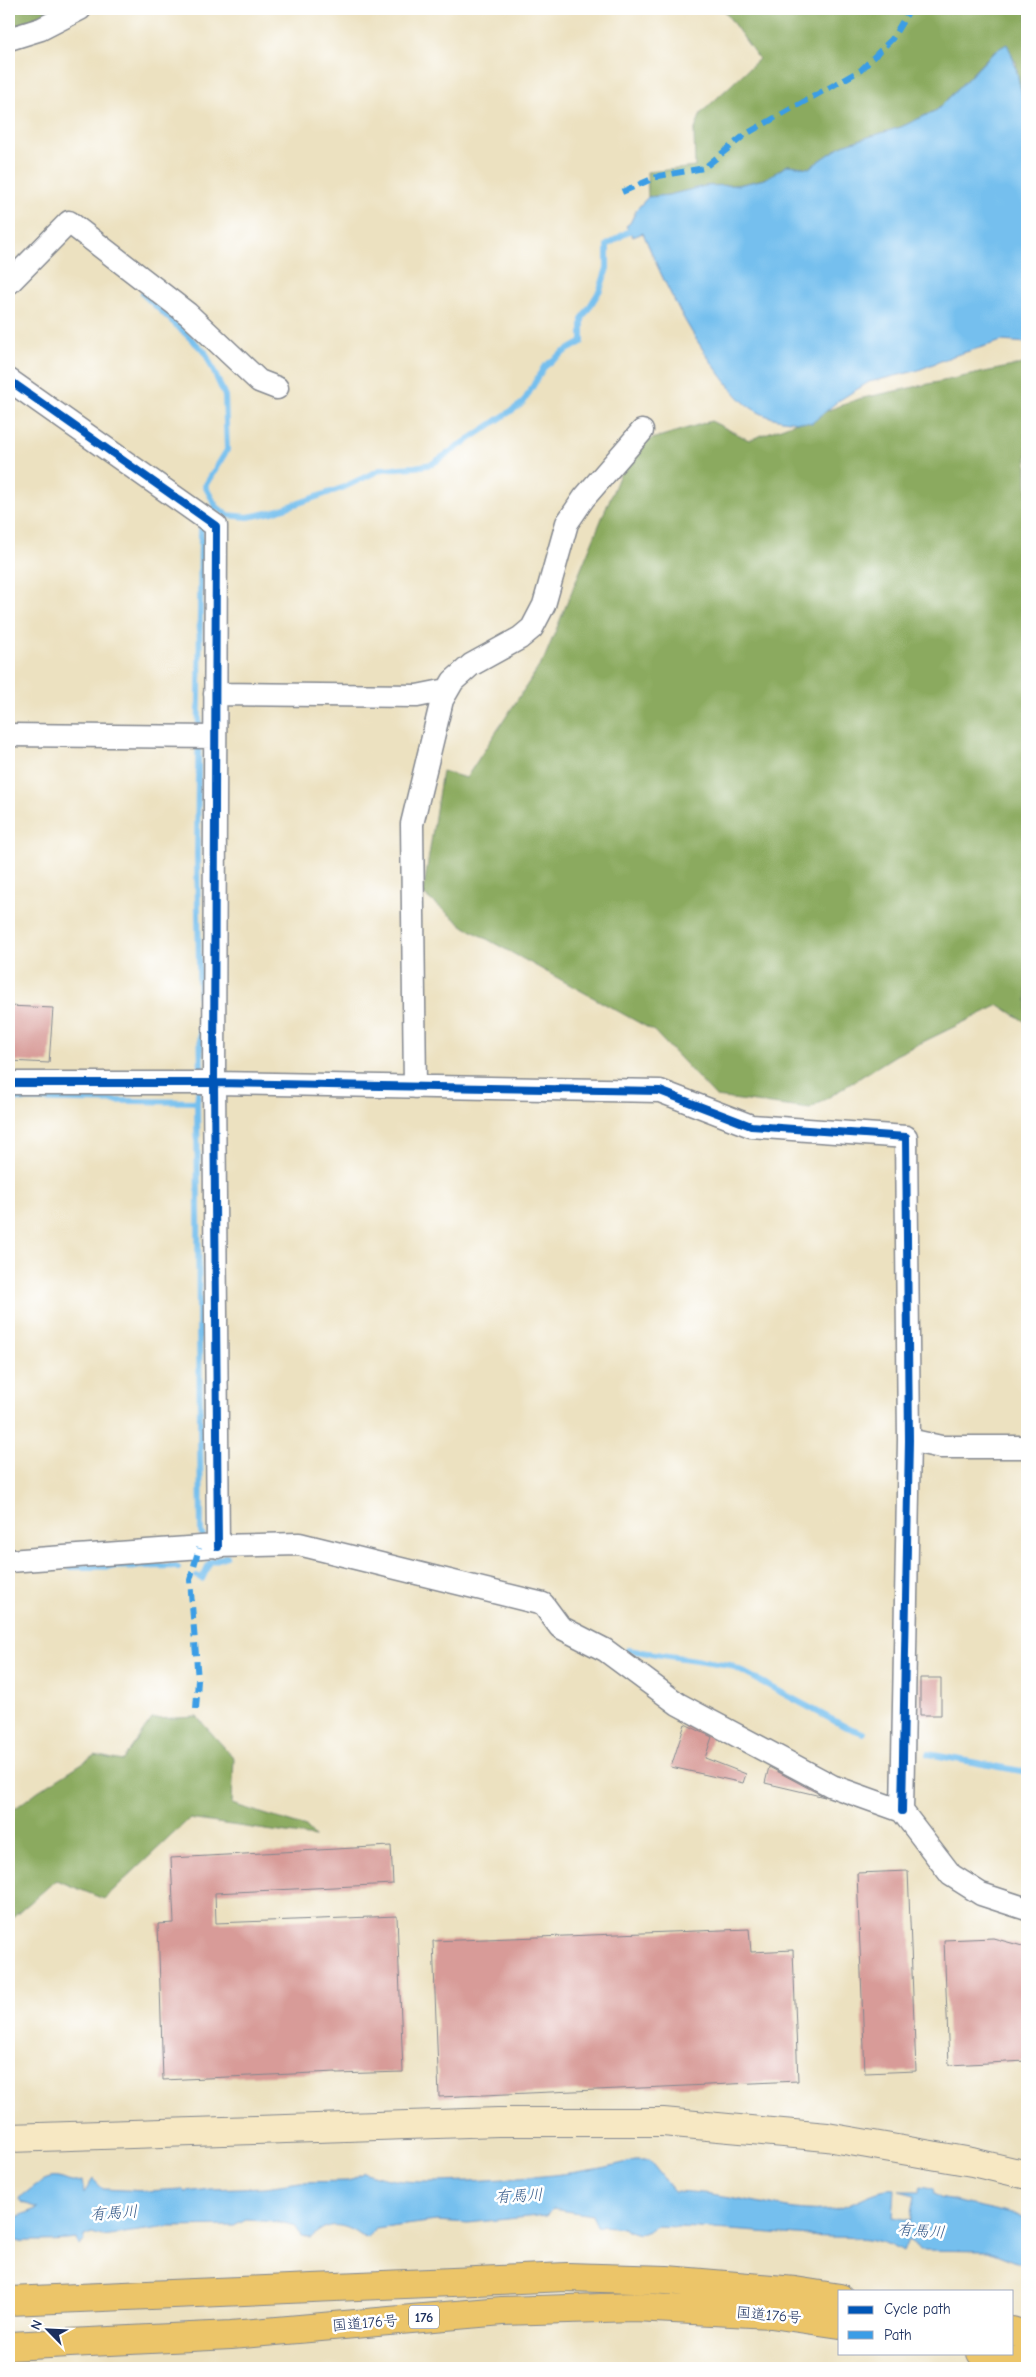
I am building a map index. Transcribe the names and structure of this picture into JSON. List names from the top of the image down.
{
  "streets": {
    "highway": ["国道176号", "176"]
  },
  "water": ["有馬川"],
  "legend": ["Cycle path", "Path"],
  "north": "top left"
}
